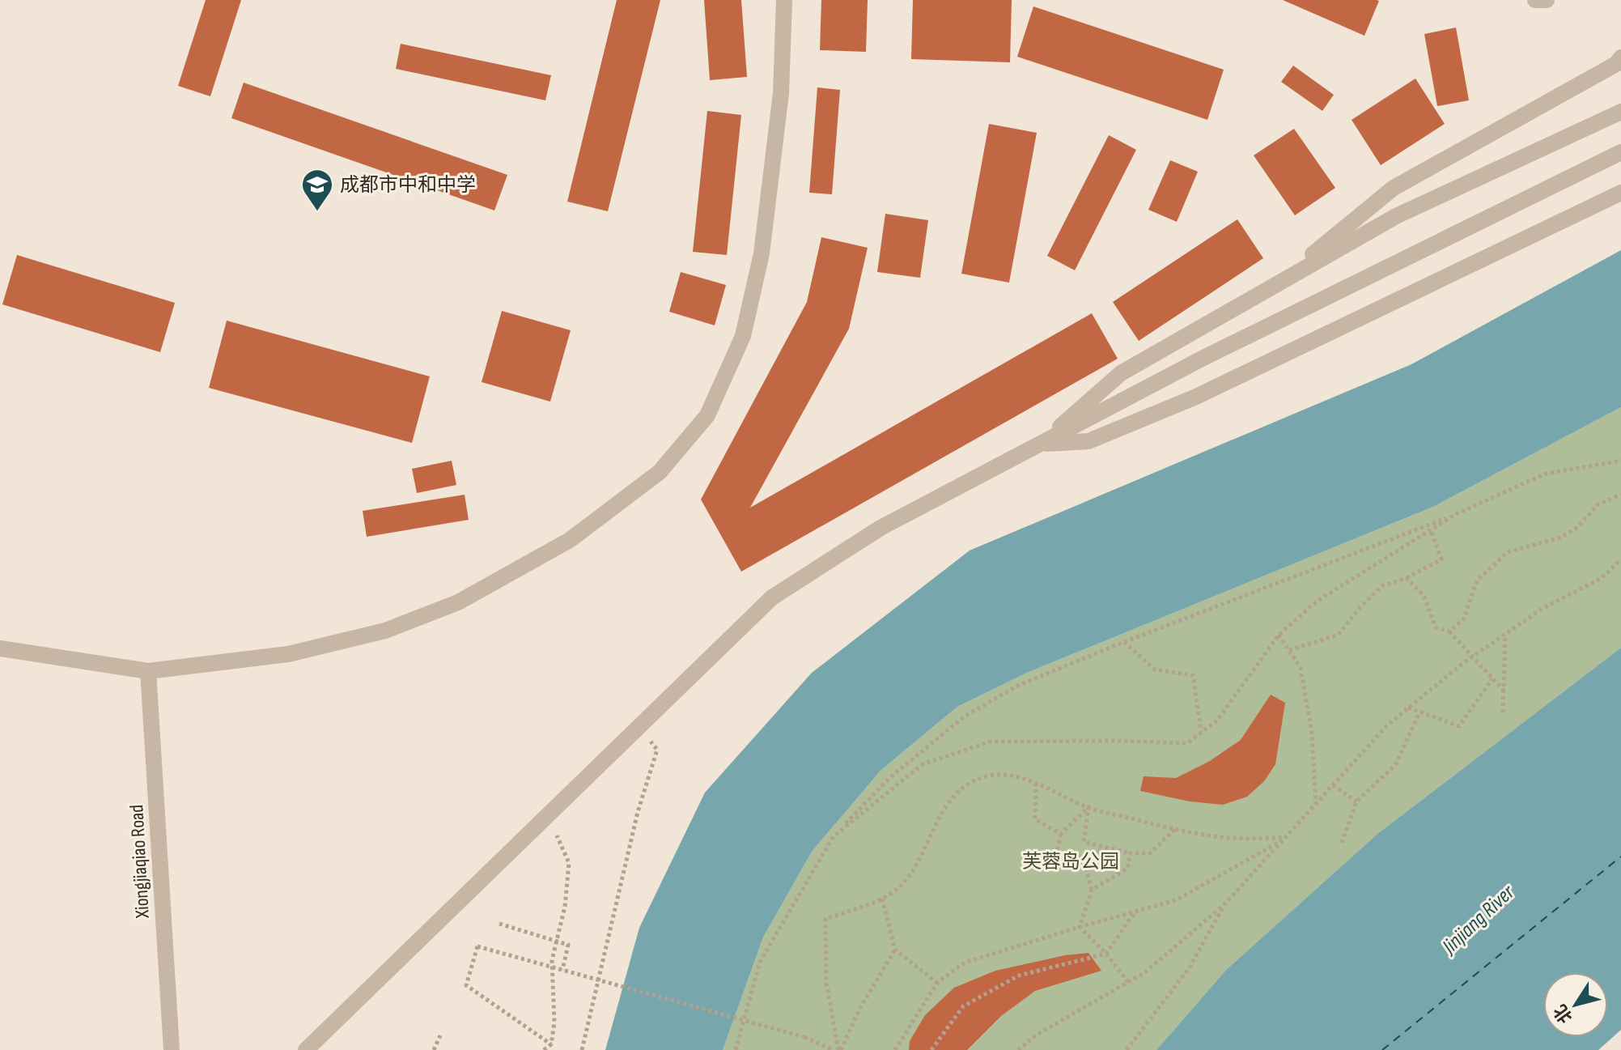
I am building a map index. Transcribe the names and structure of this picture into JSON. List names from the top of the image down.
{
  "streets": {
    "street": ["Xiongjiaqiao Road"]
  },
  "water": ["Jinjiang River"],
  "parks": ["芙蓉岛公园"],
  "places": {
    "school or university": ["成都市中和中学"]
  },
  "north": "bottom left"
}
